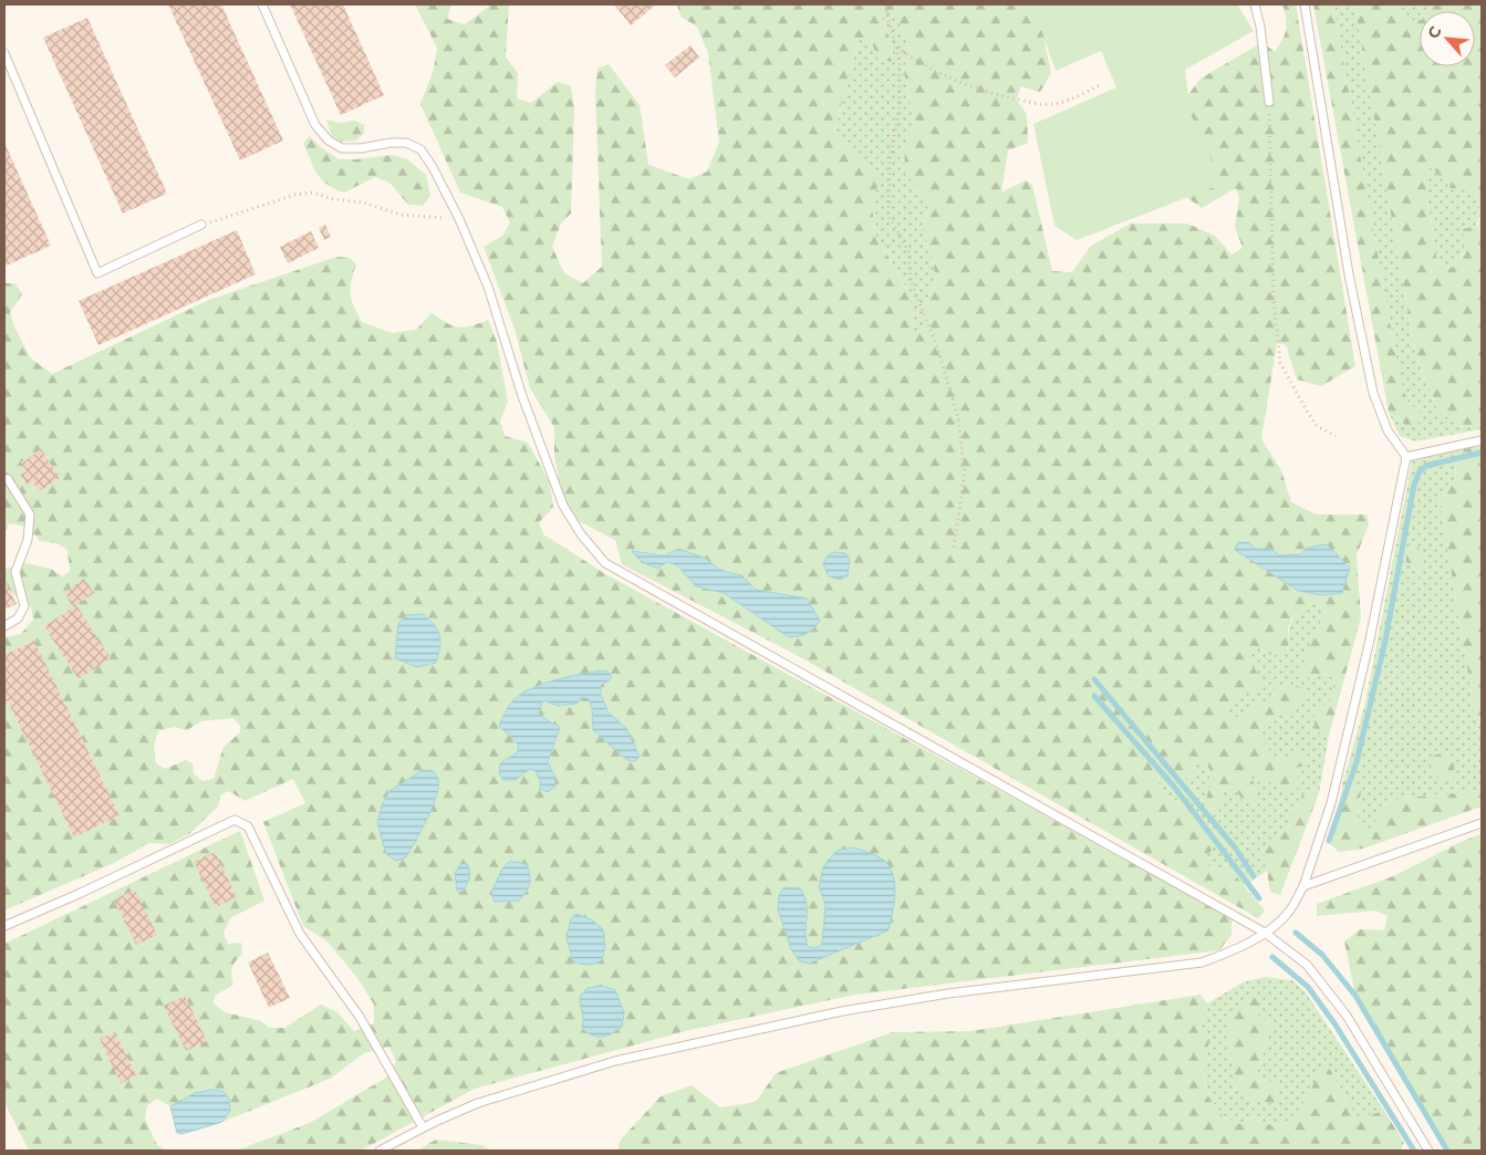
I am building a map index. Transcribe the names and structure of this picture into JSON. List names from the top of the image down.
{
  "north": "top left"
}
